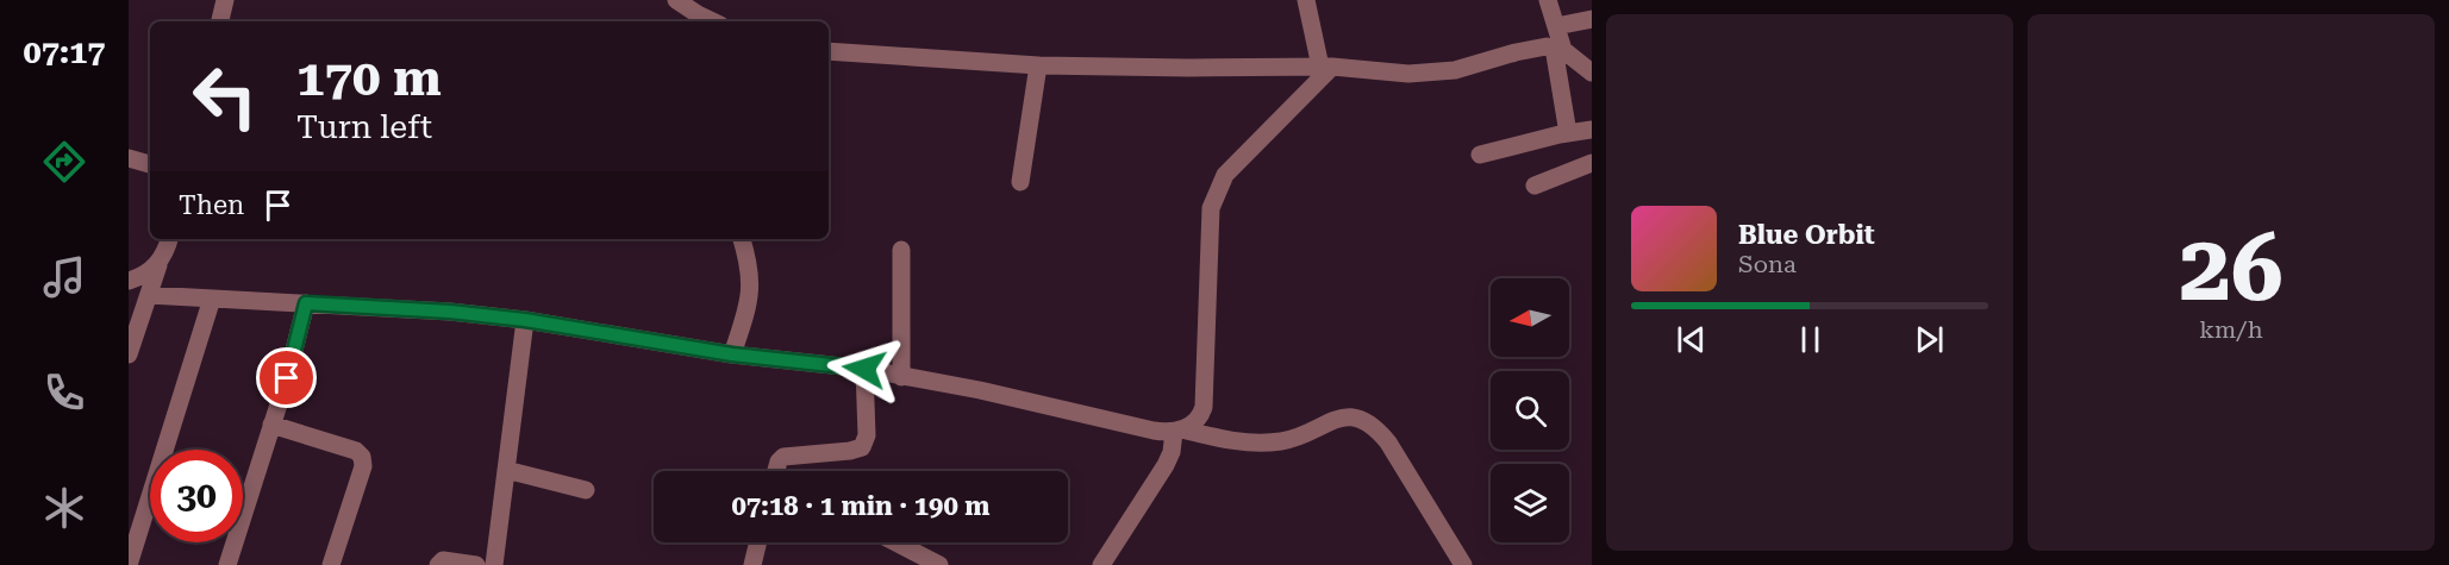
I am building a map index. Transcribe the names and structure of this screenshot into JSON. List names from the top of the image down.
{
  "north": "left",
  "page": {
    "tabs": "07:17",
    "tile": ["26", "km/h"],
    "turn": ["170 m", "Turn left"],
    "then": "Then",
    "song": ["Blue Orbit", "Sona"],
    "limit": "30",
    "trip": "07:18 · 1 min · 190 m"
  }
}
